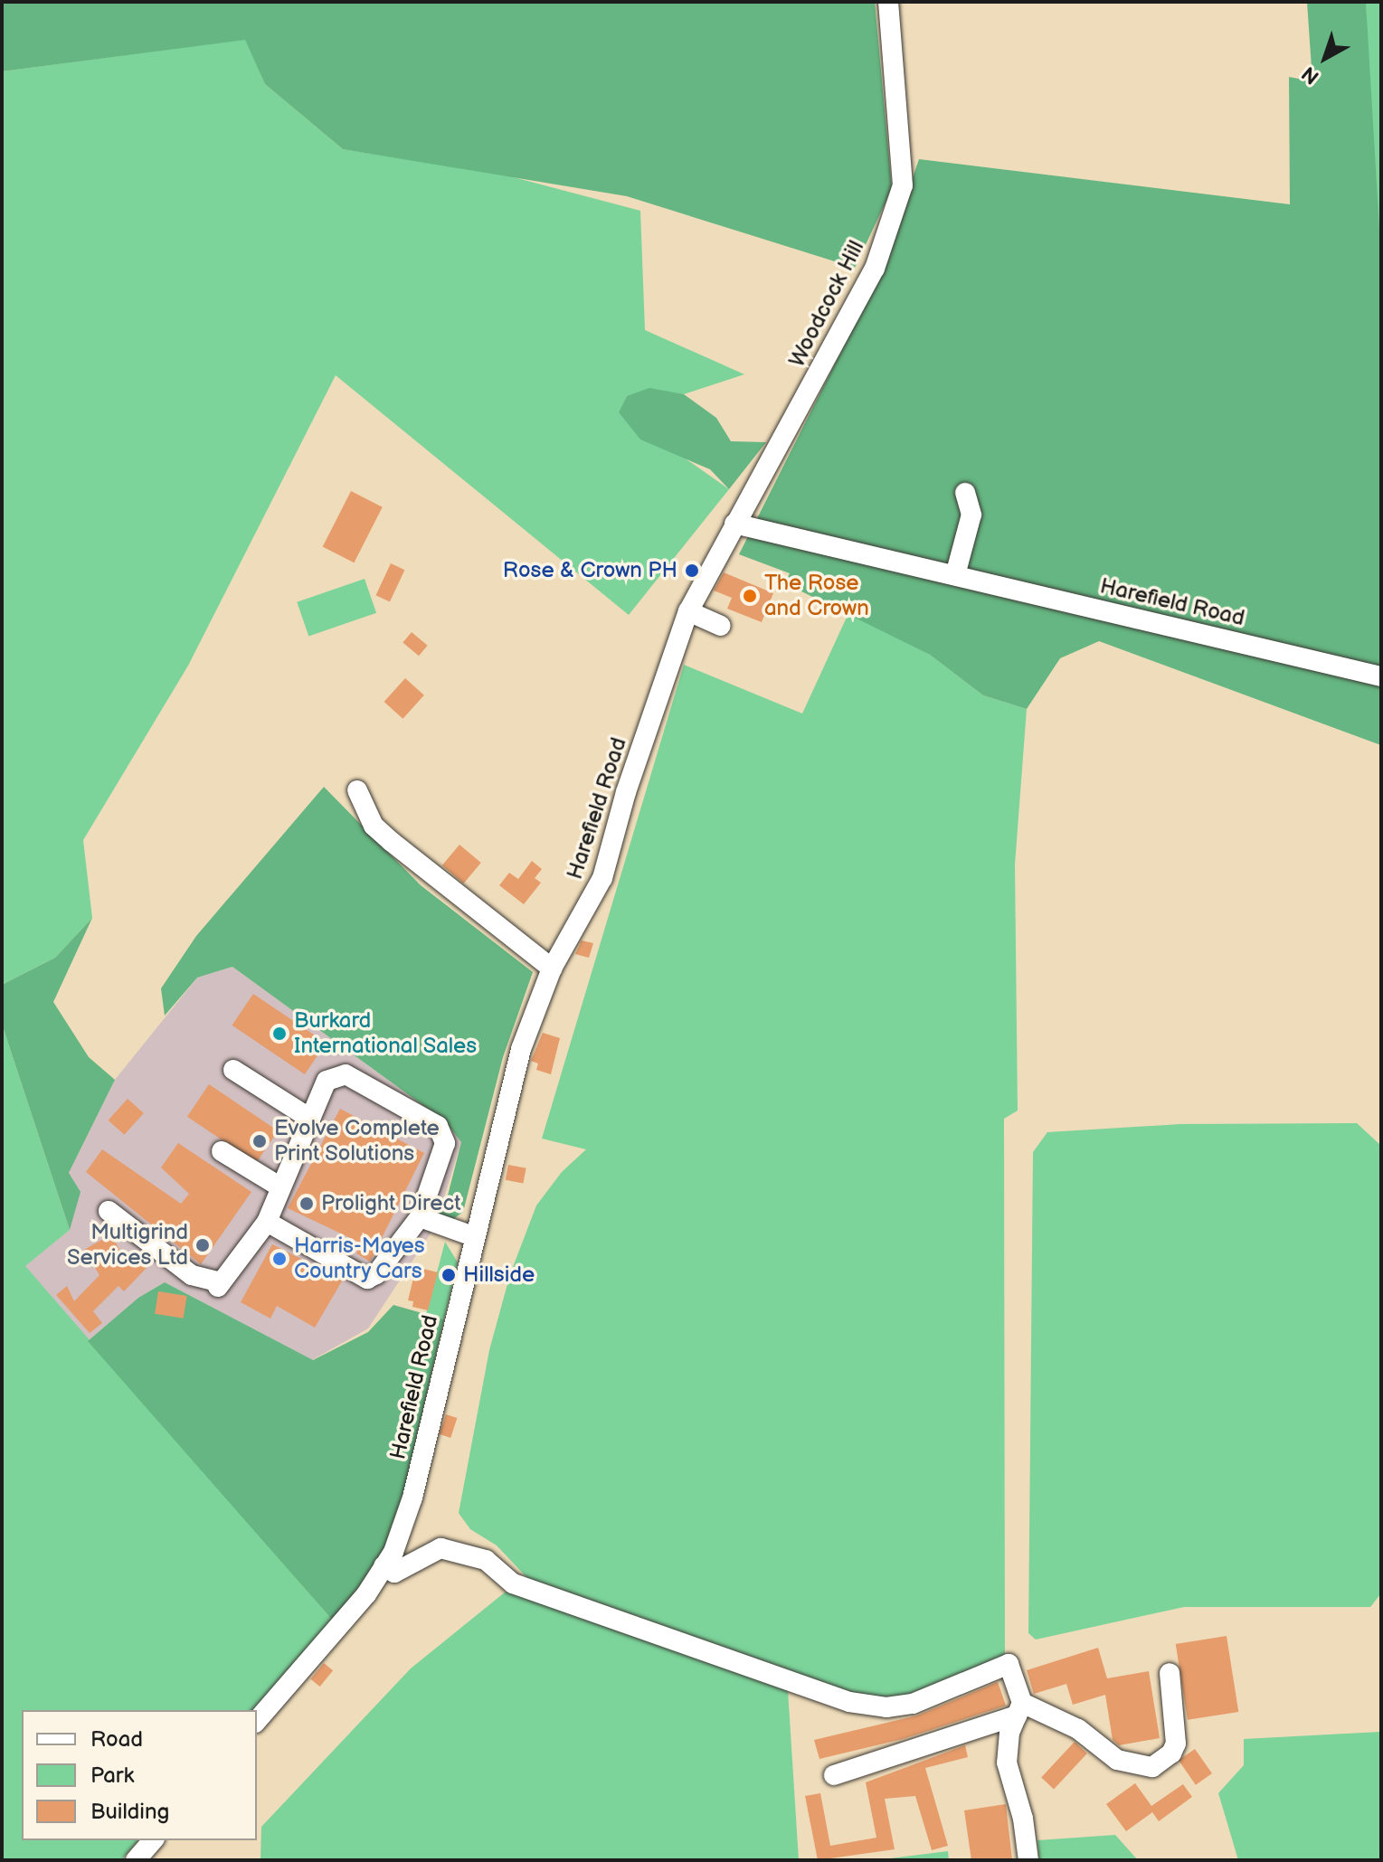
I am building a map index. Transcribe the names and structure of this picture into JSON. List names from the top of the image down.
{
  "streets": {
    "street": ["Woodcock Hill", "Harefield Road"]
  },
  "crossings": [
    ["Woodcock Hill", "Harefield Road"]
  ],
  "places": [
    "Rose & Crown PH",
    "The Rose and Crown",
    "Burkard International Sales",
    "Evolve Complete Print Solutions",
    "Prolight Direct",
    "Multigrind Services Ltd",
    "Harris-Mayes Country Cars",
    "Hillside"
  ],
  "legend": ["Road", "Park", "Building"],
  "north": "bottom left"
}
